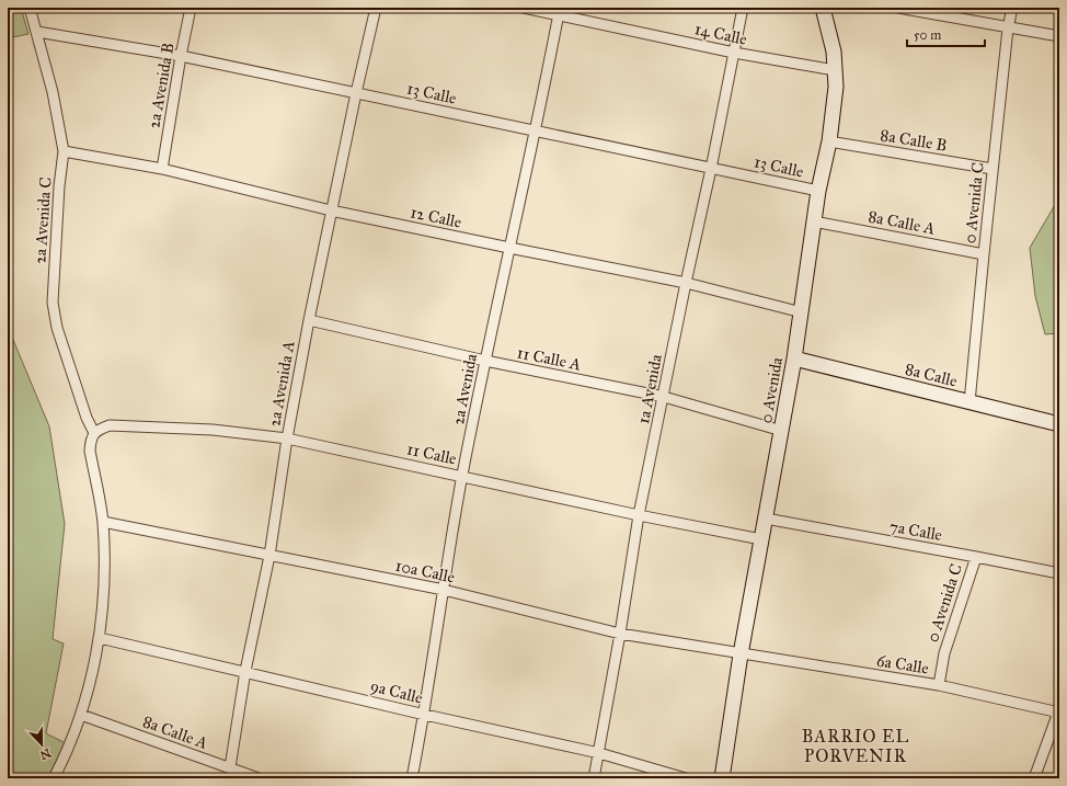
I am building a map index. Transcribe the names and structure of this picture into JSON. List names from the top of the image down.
{
  "streets": {
    "street": [
      "14 Calle",
      "2a Avenida B",
      "13 Calle",
      "8a Calle B",
      "0 Avenida C",
      "12 Calle",
      "2a Avenida C",
      "8a Calle A",
      "11 Calle A",
      "8a Calle",
      "2a Avenida A",
      "2a Avenida",
      "1a Avenida",
      "0 Avenida",
      "11 Calle",
      "7a Calle",
      "10a Calle",
      "6a Calle",
      "9a Calle"
    ]
  },
  "crossings": [
    ["14 Calle", "2a Avenida"],
    ["14 Calle", "1a Avenida"],
    ["14 Calle", "0 Avenida"],
    ["2a Avenida B", "13 Calle"],
    ["2a Avenida B", "12 Calle"],
    ["13 Calle", "2a Avenida C"],
    ["13 Calle", "2a Avenida A"],
    ["13 Calle", "2a Avenida"],
    ["13 Calle", "1a Avenida"],
    ["13 Calle", "0 Avenida"],
    ["8a Calle B", "0 Avenida C"],
    ["8a Calle B", "0 Avenida"],
    ["0 Avenida C", "8a Calle A"],
    ["0 Avenida C", "8a Calle"],
    ["0 Avenida C", "7a Calle"],
    ["0 Avenida C", "6a Calle"],
    ["12 Calle", "2a Avenida C"],
    ["12 Calle", "2a Avenida A"],
    ["12 Calle", "2a Avenida"],
    ["12 Calle", "1a Avenida"],
    ["12 Calle", "0 Avenida"],
    ["2a Avenida C", "11 Calle"],
    ["8a Calle A", "2a Avenida A"],
    ["8a Calle A", "0 Avenida"],
    ["11 Calle A", "2a Avenida A"],
    ["11 Calle A", "2a Avenida"],
    ["11 Calle A", "1a Avenida"],
    ["11 Calle A", "0 Avenida"],
    ["8a Calle", "0 Avenida"],
    ["2a Avenida A", "11 Calle"],
    ["2a Avenida A", "10a Calle"],
    ["2a Avenida A", "9a Calle"],
    ["2a Avenida", "11 Calle"],
    ["2a Avenida", "10a Calle"],
    ["2a Avenida", "9a Calle"],
    ["1a Avenida", "11 Calle"],
    ["1a Avenida", "10a Calle"],
    ["1a Avenida", "9a Calle"],
    ["0 Avenida", "11 Calle"],
    ["0 Avenida", "7a Calle"],
    ["0 Avenida", "10a Calle"],
    ["0 Avenida", "6a Calle"],
    ["10a Calle", "6a Calle"]
  ],
  "districts": ["BARRIO EL PORVENIR"],
  "scale_bar": "50 m",
  "north": "bottom"
}
